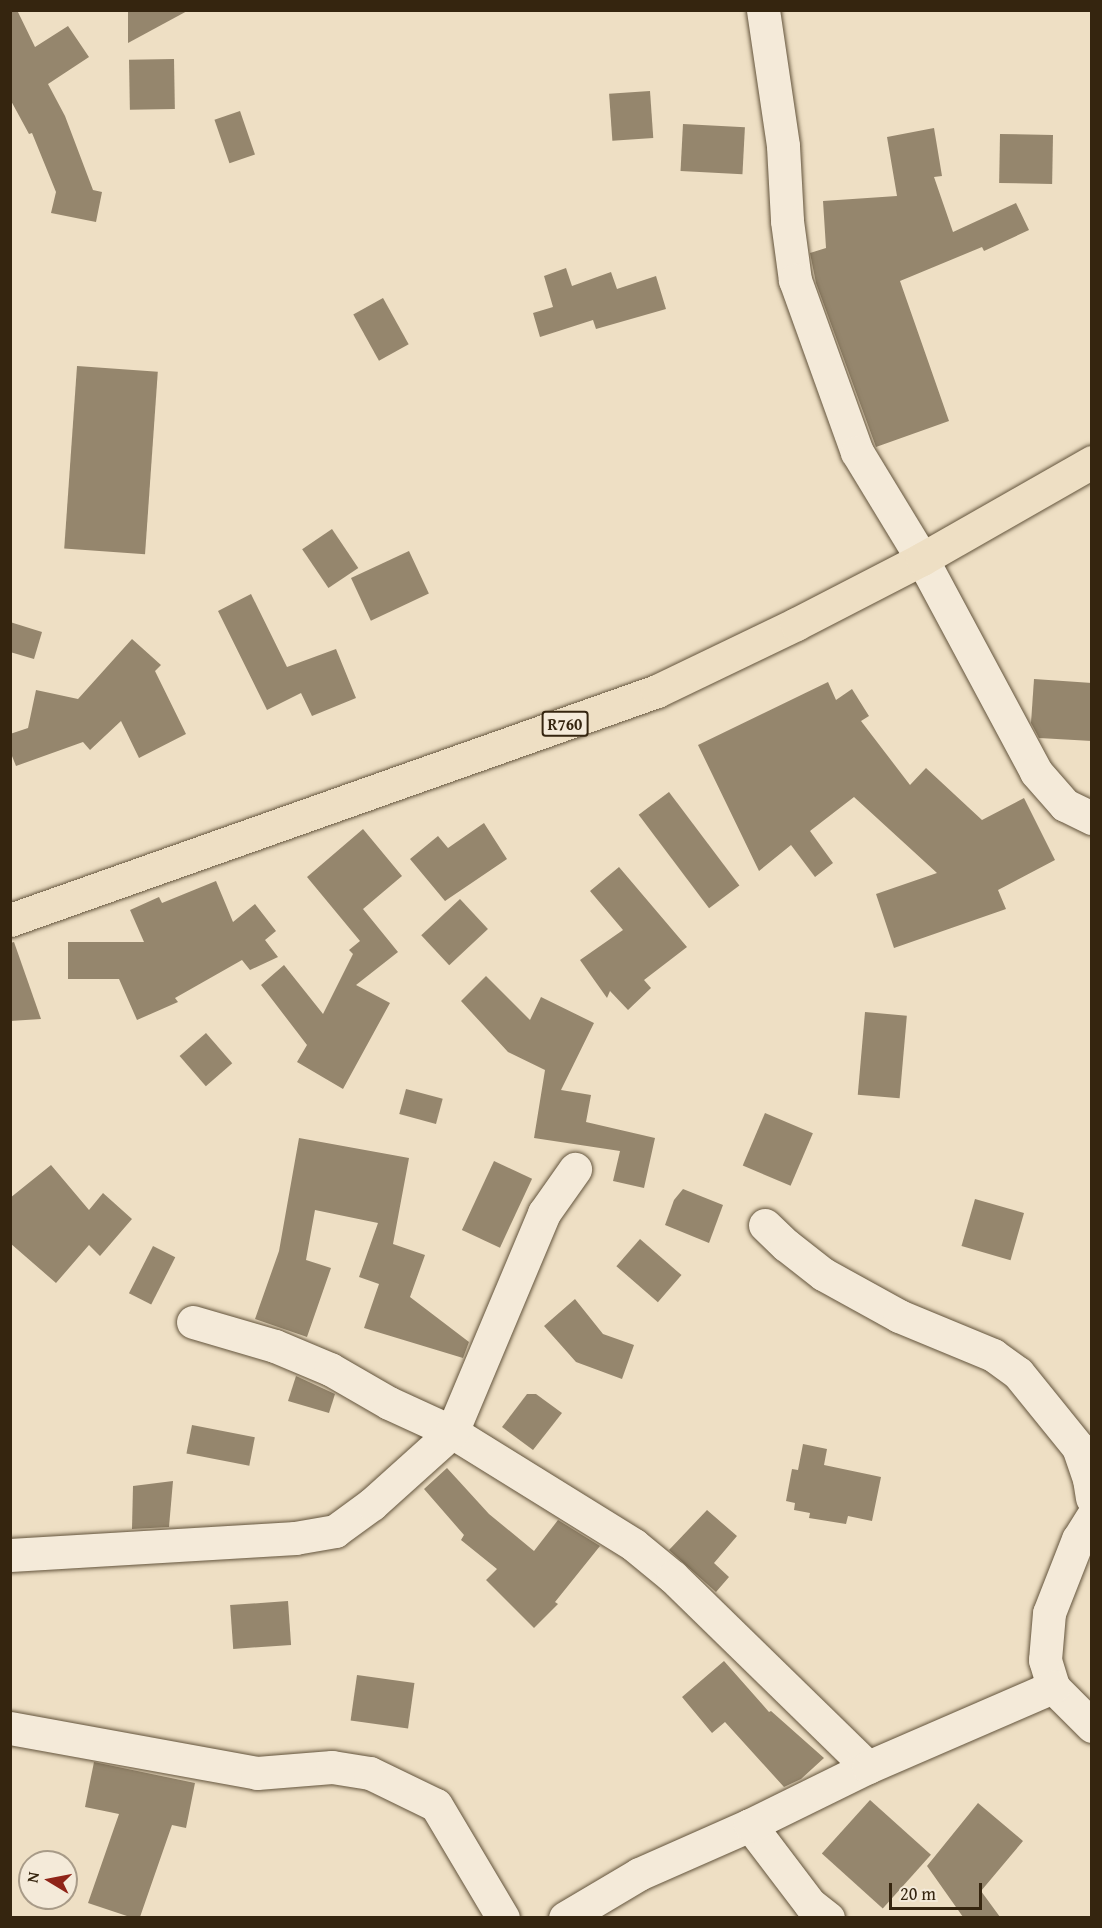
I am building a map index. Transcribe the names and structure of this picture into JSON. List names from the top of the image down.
{
  "streets": {
    "main road": ["R760"]
  },
  "scale_bar": "20 m",
  "north": "left"
}
